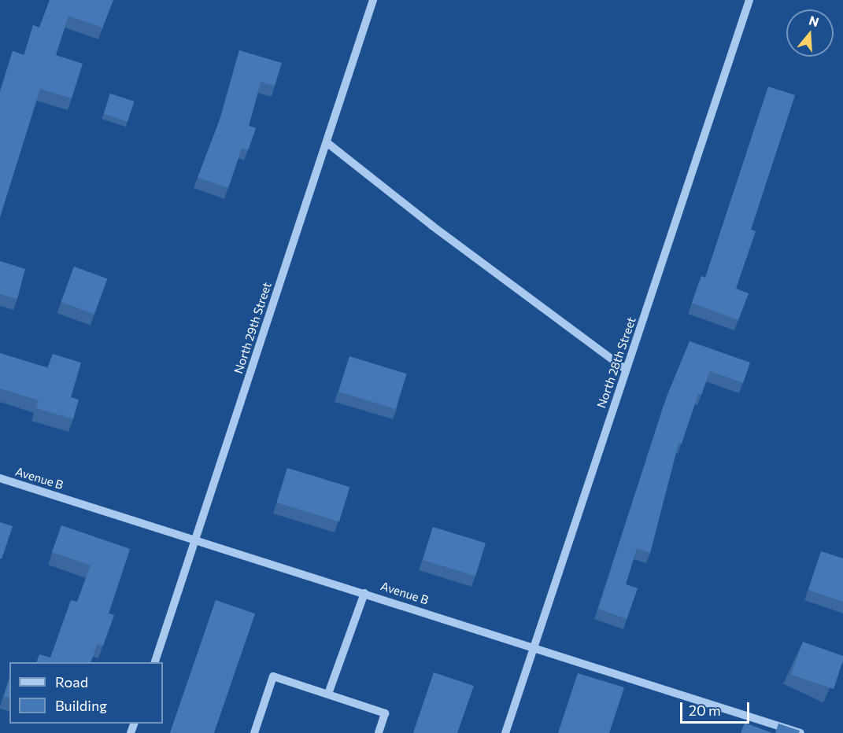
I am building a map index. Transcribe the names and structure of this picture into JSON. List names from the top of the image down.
{
  "streets": {
    "street": ["North 29th Street", "North 28th Street", "Avenue B"]
  },
  "crossings": [
    ["North 29th Street", "Avenue B"],
    ["North 28th Street", "Avenue B"]
  ],
  "legend": ["Road", "Building"],
  "scale_bar": "20 m",
  "north": "top"
}
